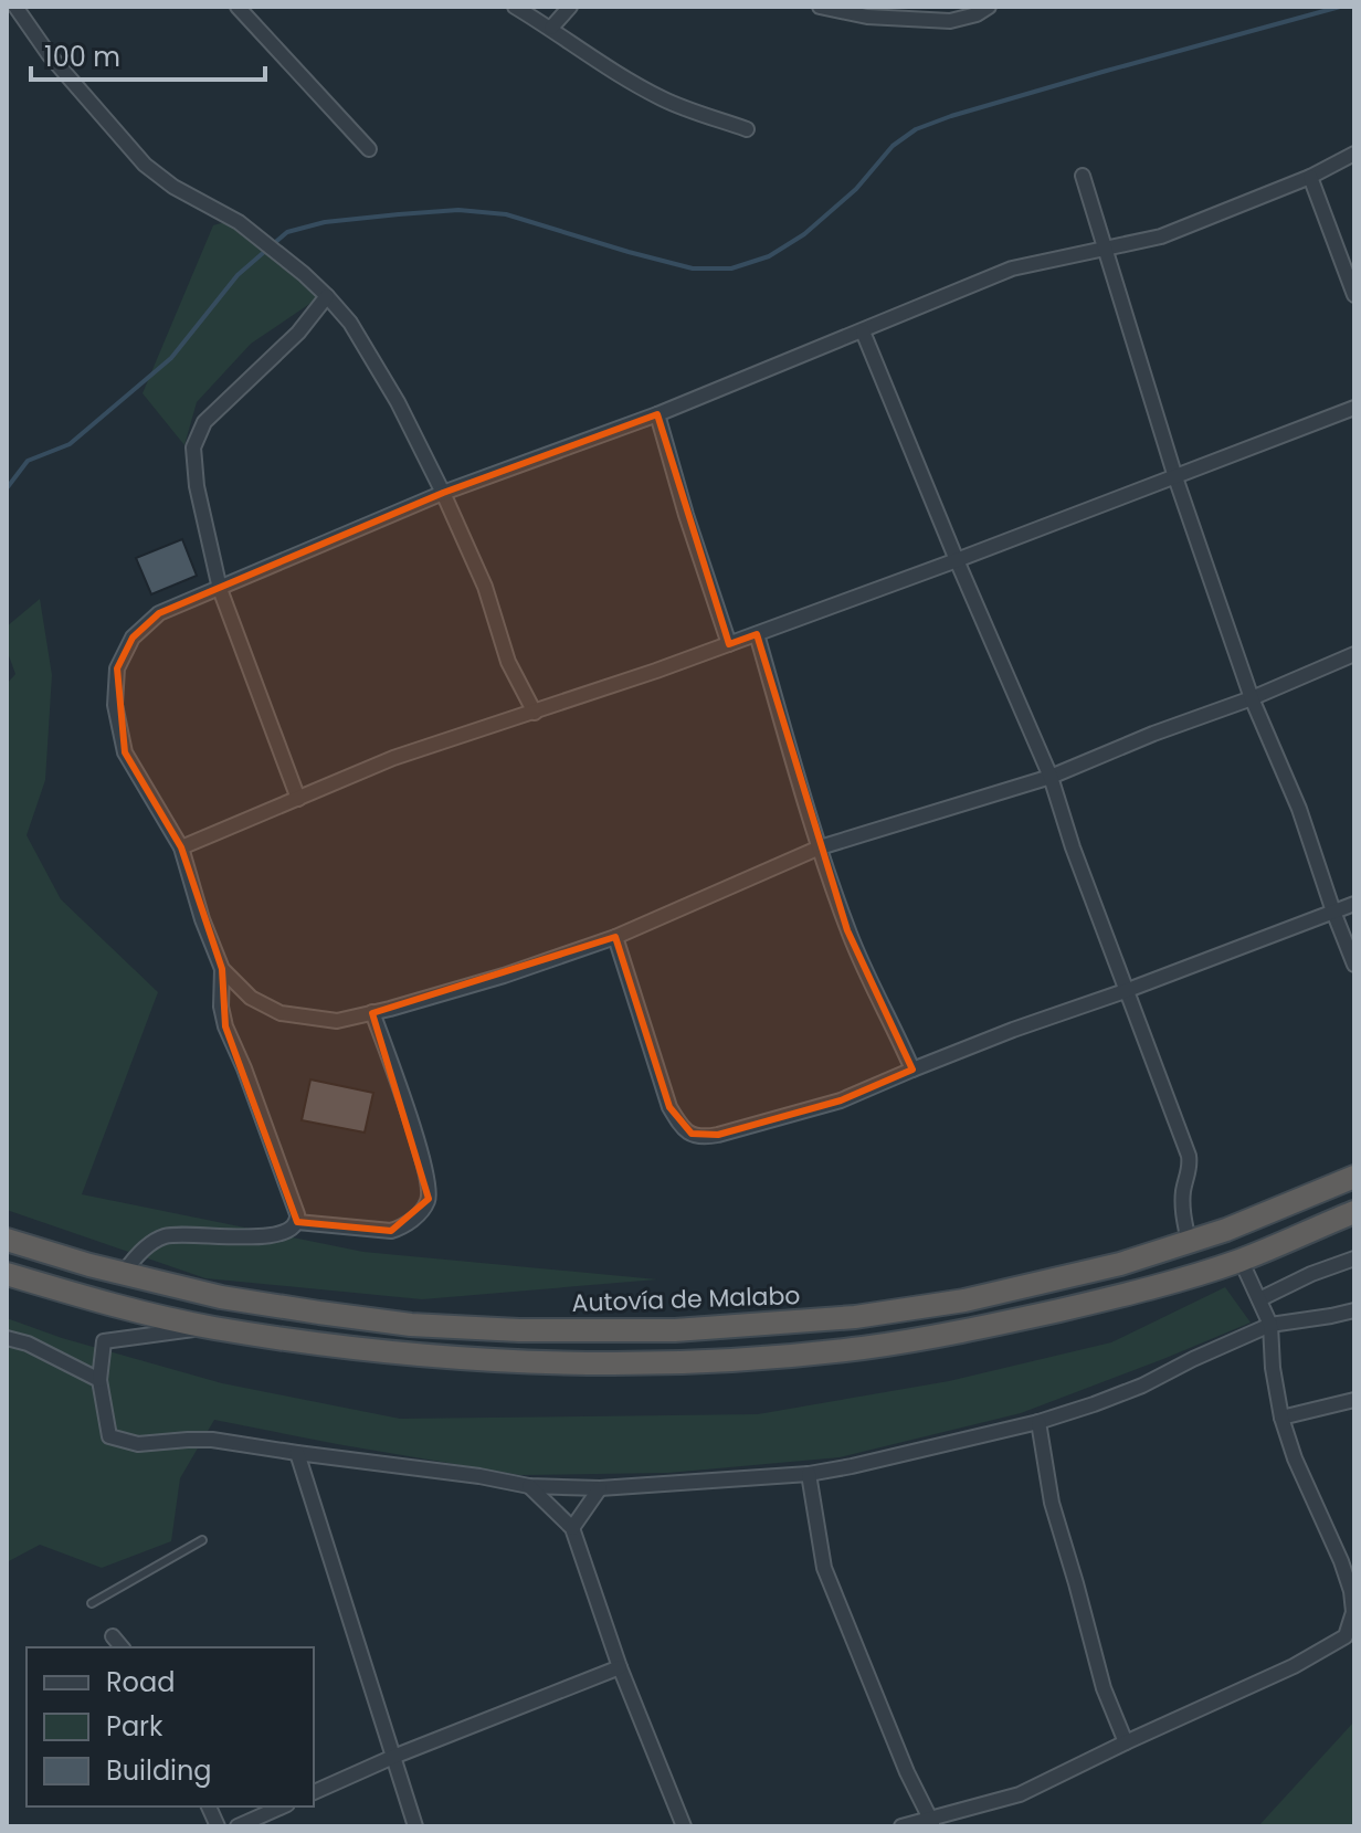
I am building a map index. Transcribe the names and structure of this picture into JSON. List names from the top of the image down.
{
  "streets": {
    "highway": ["Autovía de Malabo"]
  },
  "legend": ["Road", "Park", "Building"],
  "scale_bar": "100 m"
}
